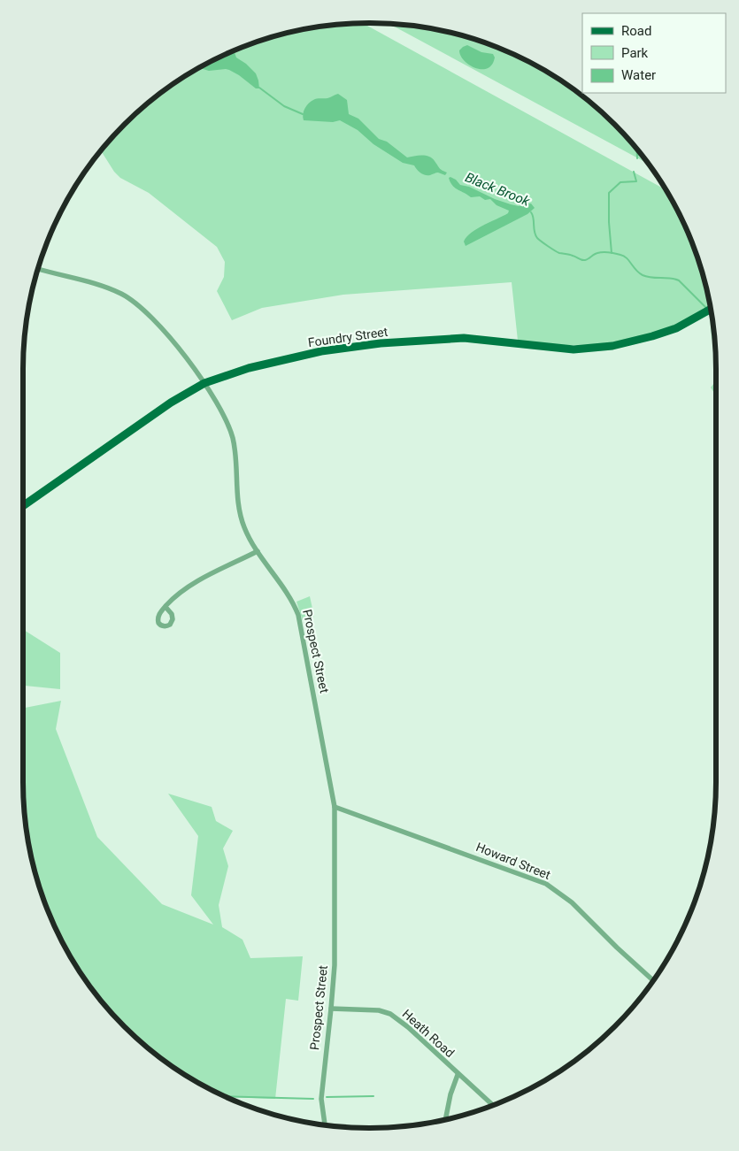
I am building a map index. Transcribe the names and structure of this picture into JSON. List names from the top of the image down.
{
  "streets": {
    "main road": ["Foundry Street"],
    "street": ["Prospect Street", "Howard Street", "Heath Road"]
  },
  "crossings": [
    ["Foundry Street", "Prospect Street"],
    ["Prospect Street", "Howard Street"],
    ["Prospect Street", "Heath Road"]
  ],
  "water": ["Black Brook"],
  "legend": ["Road", "Park", "Water"]
}
